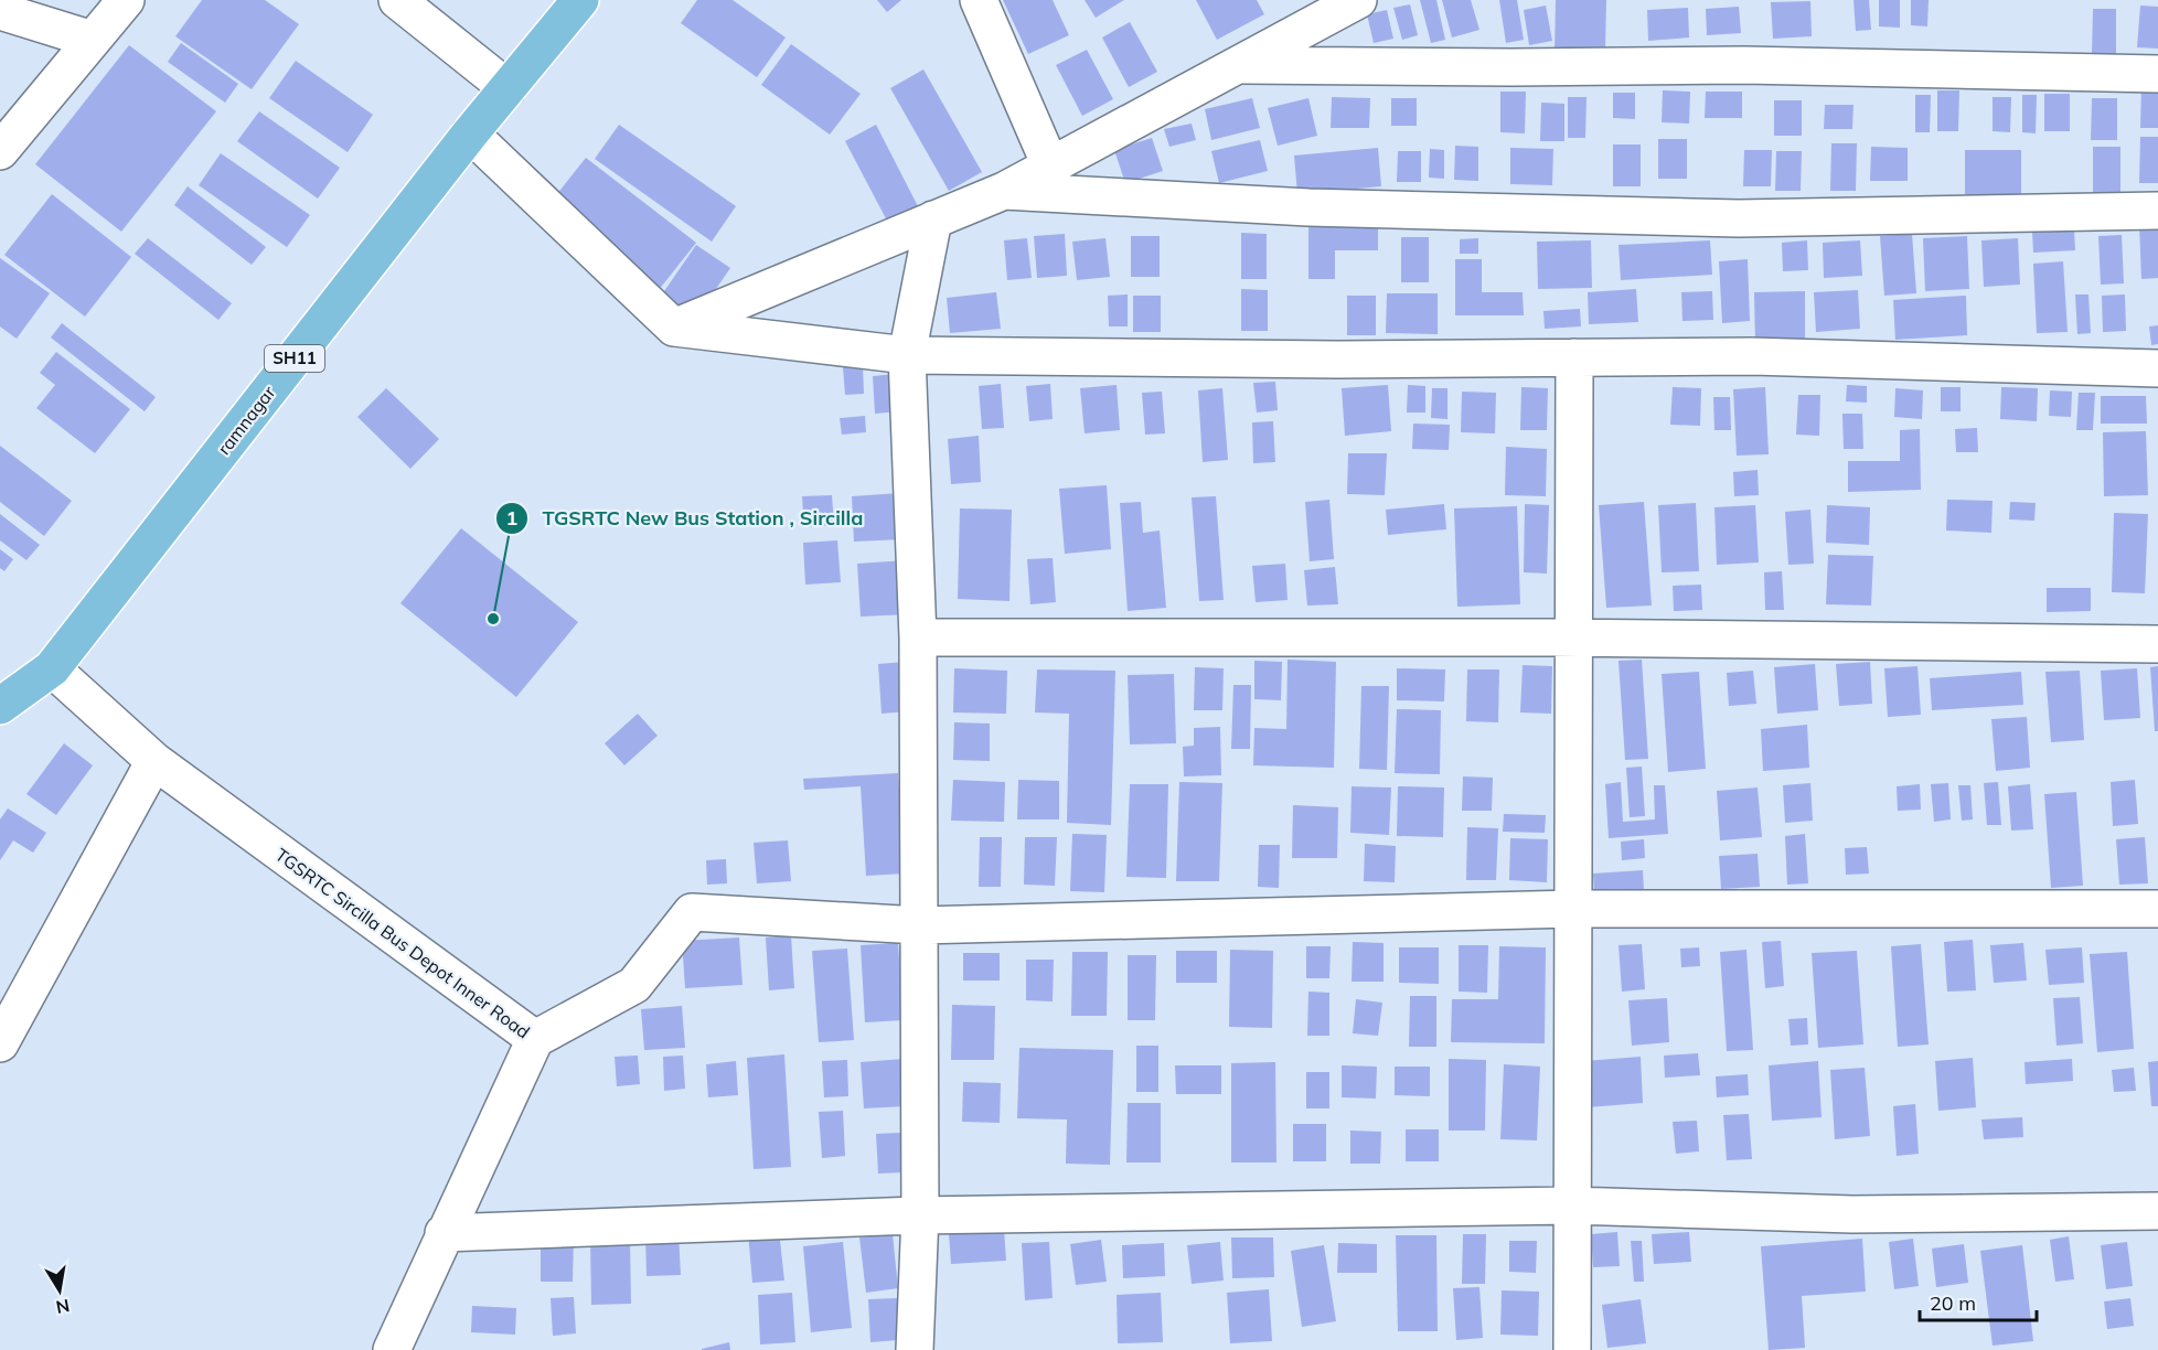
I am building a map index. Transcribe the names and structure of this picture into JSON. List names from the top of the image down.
{
  "streets": {
    "main road": ["SH11", "ramnagar"],
    "street": ["TGSRTC Sircilla Bus Depot Inner Road"]
  },
  "crossings": [
    ["ramnagar", "TGSRTC Sircilla Bus Depot Inner Road"]
  ],
  "places": ["TGSRTC New Bus Station , Sircilla"],
  "scale_bar": "20 m",
  "north": "bottom"
}
